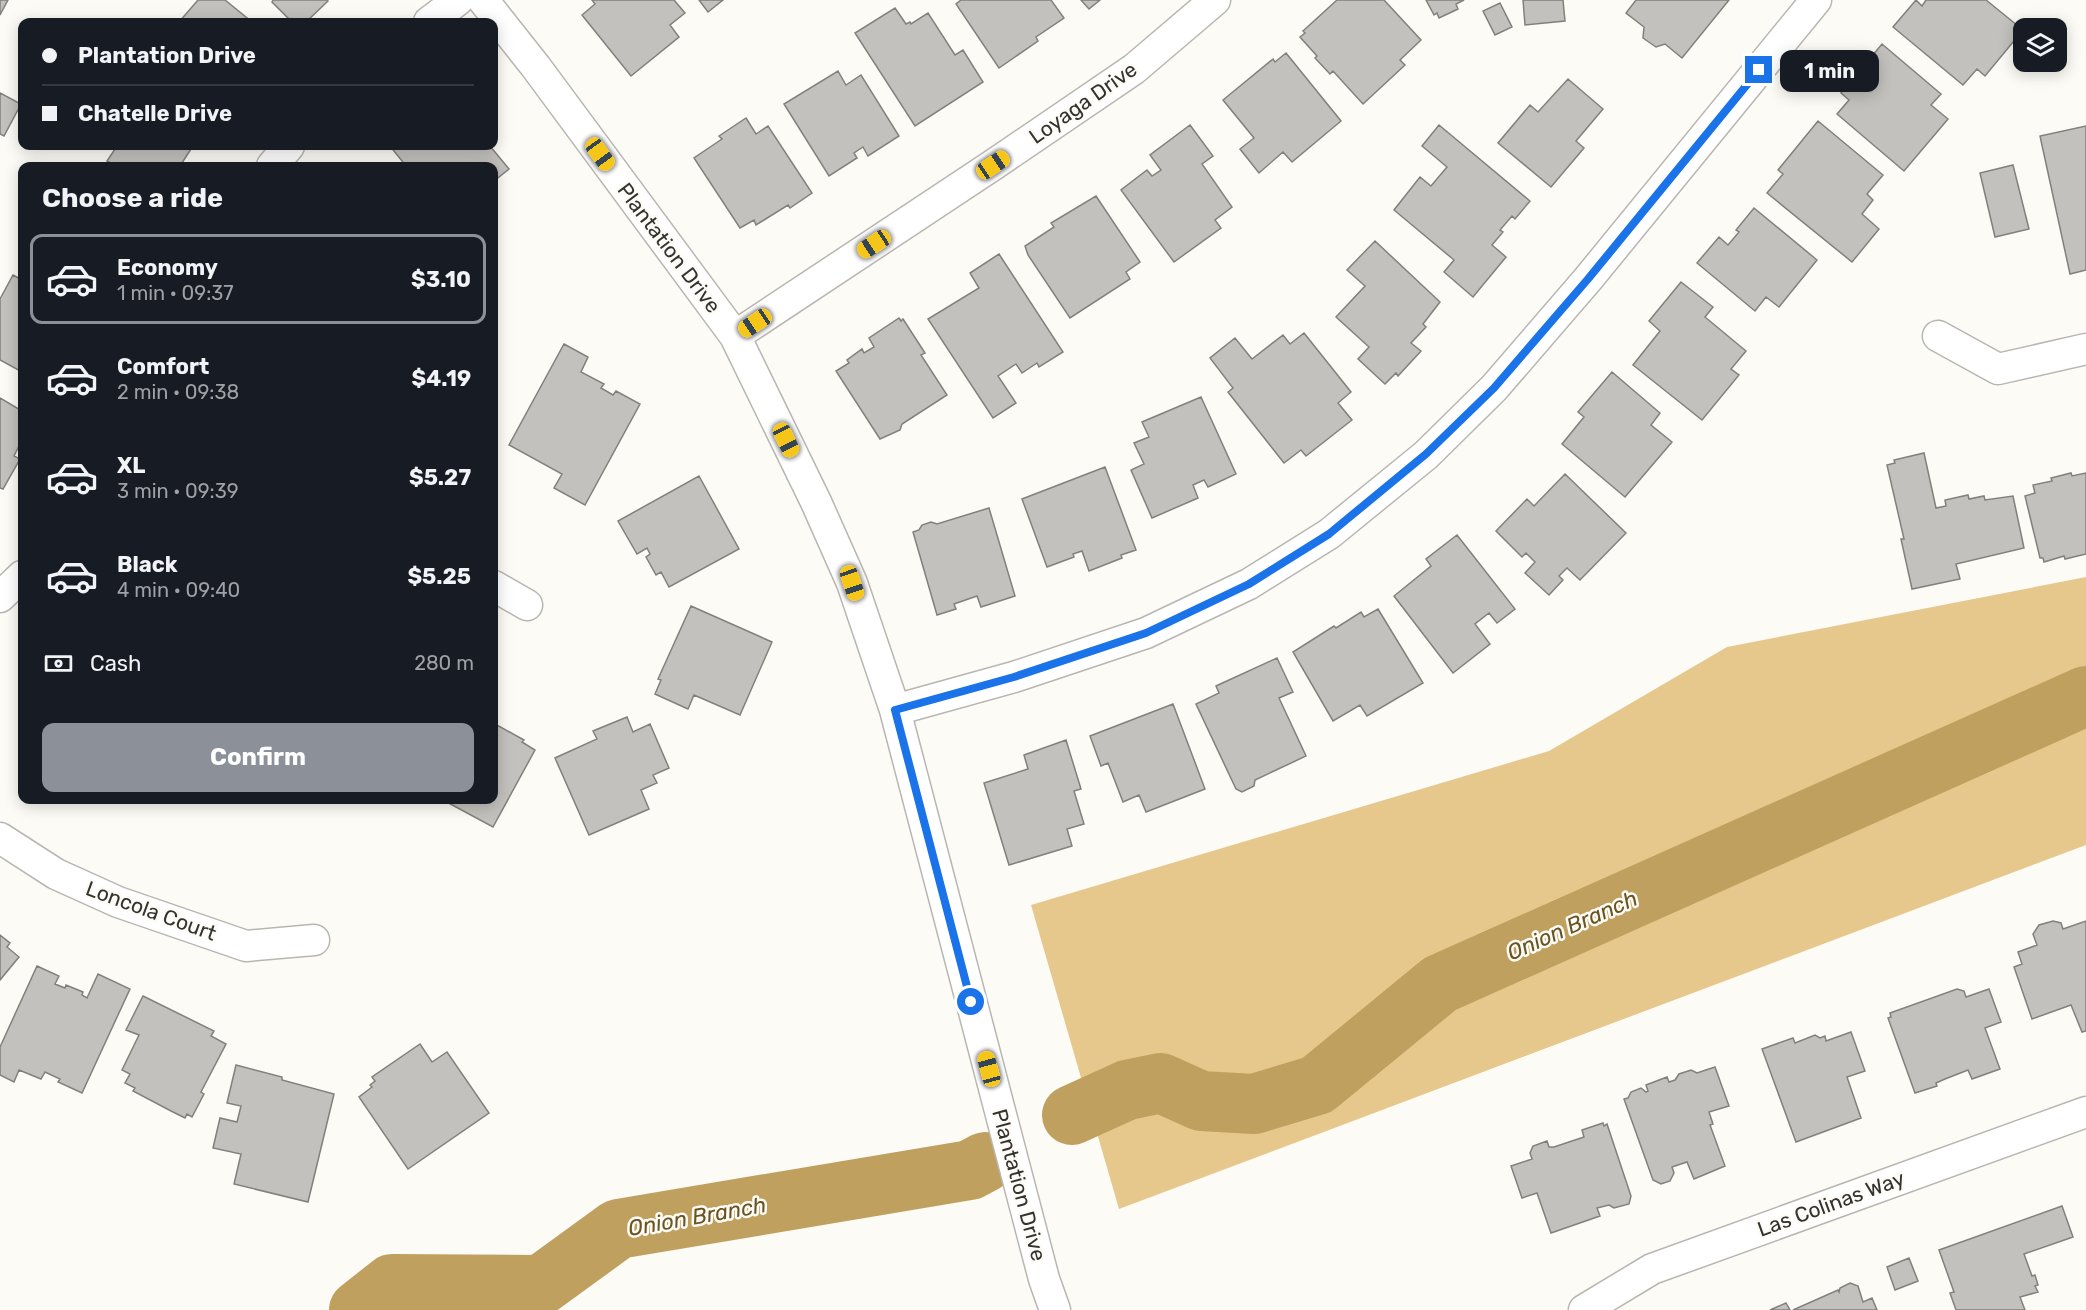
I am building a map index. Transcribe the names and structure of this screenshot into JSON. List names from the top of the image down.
{
  "streets": {
    "street": [
      "Loyaga Drive",
      "Plantation Drive",
      "Loncola Court",
      "Las Colinas Way"
    ]
  },
  "crossings": [
    ["Loyaga Drive", "Plantation Drive"]
  ],
  "water": ["Onion Branch"],
  "page": {
    "banner": ["Plantation Drive", "Chatelle Drive"],
    "bubble": "1 min",
    "heading": "Choose a ride",
    "list": [
      {
        "name": "Economy",
        "note": "1 min · 09:37",
        "value": "$3.10"
      },
      {
        "name": "Comfort",
        "note": "2 min · 09:38",
        "value": "$4.19"
      },
      {
        "name": "XL",
        "note": "3 min · 09:39",
        "value": "$5.27"
      },
      {
        "name": "Black",
        "note": "4 min · 09:40",
        "value": "$5.25"
      }
    ],
    "pay": ["Cash", "280 m"],
    "buttons": "Confirm"
  }
}
